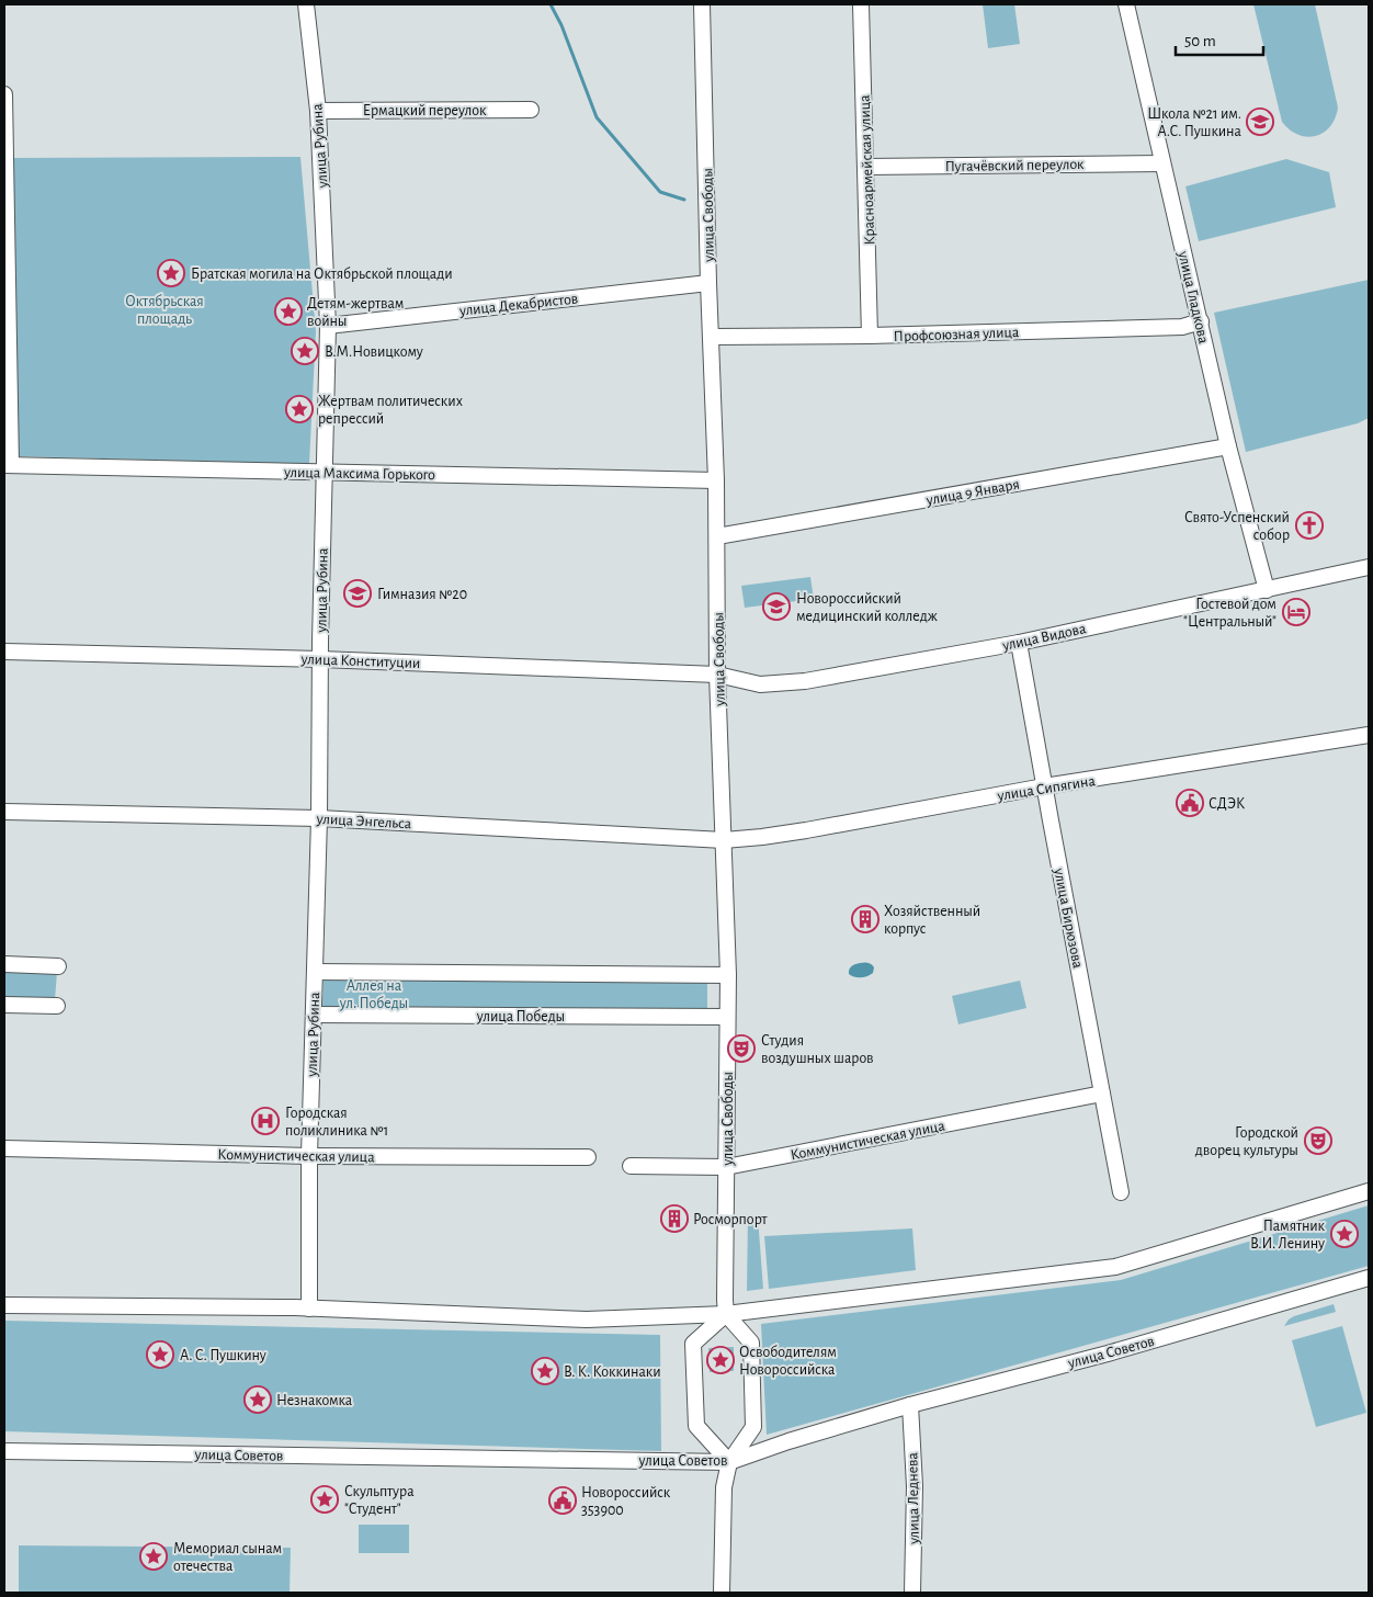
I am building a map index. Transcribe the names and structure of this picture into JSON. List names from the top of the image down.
{
  "streets": {
    "street": [
      "Ермацкий переулок",
      "улица Рубина",
      "Пугачёвский переулок",
      "Красноармейская улица",
      "улица Свободы",
      "улица Гладкова",
      "улица Декабристов",
      "Профсоюзная улица",
      "улица Максима Горького",
      "улица 9 Января",
      "улица Видова",
      "улица Конституции",
      "улица Сипягина",
      "улица Энгельса",
      "улица Бирюзова",
      "улица Победы",
      "Коммунистическая улица",
      "улица Советов",
      "улица Леднева"
    ]
  },
  "crossings": [
    ["Ермацкий переулок", "улица Рубина"],
    ["улица Рубина", "улица Декабристов"],
    ["улица Рубина", "улица Максима Горького"],
    ["улица Рубина", "улица Конституции"],
    ["улица Рубина", "улица Энгельса"],
    ["улица Рубина", "улица Победы"],
    ["улица Рубина", "Коммунистическая улица"],
    ["Пугачёвский переулок", "Красноармейская улица"],
    ["Пугачёвский переулок", "улица Гладкова"],
    ["Красноармейская улица", "Профсоюзная улица"],
    ["улица Свободы", "улица Декабристов"],
    ["улица Свободы", "Профсоюзная улица"],
    ["улица Свободы", "улица Максима Горького"],
    ["улица Свободы", "улица 9 Января"],
    ["улица Свободы", "улица Видова"],
    ["улица Свободы", "улица Конституции"],
    ["улица Свободы", "улица Сипягина"],
    ["улица Свободы", "улица Энгельса"],
    ["улица Свободы", "улица Победы"],
    ["улица Свободы", "Коммунистическая улица"],
    ["улица Гладкова", "Профсоюзная улица"],
    ["улица Гладкова", "улица 9 Января"],
    ["улица Гладкова", "улица Видова"],
    ["улица Видова", "улица Конституции"],
    ["улица Видова", "улица Бирюзова"],
    ["улица Сипягина", "улица Энгельса"],
    ["улица Сипягина", "улица Бирюзова"],
    ["улица Бирюзова", "Коммунистическая улица"],
    ["улица Советов", "улица Леднева"]
  ],
  "parks": ["Октябрьская площадь", "Аллея на ул. Победы"],
  "places": {
    "school or university": ["Школа №21 им. А.С. Пушкина", "Гимназия №20", "Новороссийский медицинский колледж"],
    "place": [
      "Братская могила на Октябрьской площади",
      "Детям-жертвам войны",
      "В.М.Новицкому",
      "Жертвам политических репрессий",
      "Памятник В.И. Ленину",
      "А. С. Пушкину",
      "Освободителям Новороссийска",
      "В. К. Коккинаки",
      "Незнакомка",
      "Скульптура \"Студент\"",
      "Мемориал сынам отечества"
    ],
    "church": ["Свято-Успенский собор"],
    "hotel": ["Гостевой дом \"Центральный\""],
    "public building": ["СДЭК", "Новороссийск 353900"],
    "building": ["Хозяйственный корпус", "Росморпорт"],
    "theatre": ["Студия воздушных шаров", "Городской дворец культуры"],
    "hospital": ["Городская поликлиника №1"]
  },
  "scale_bar": "50 m"
}
